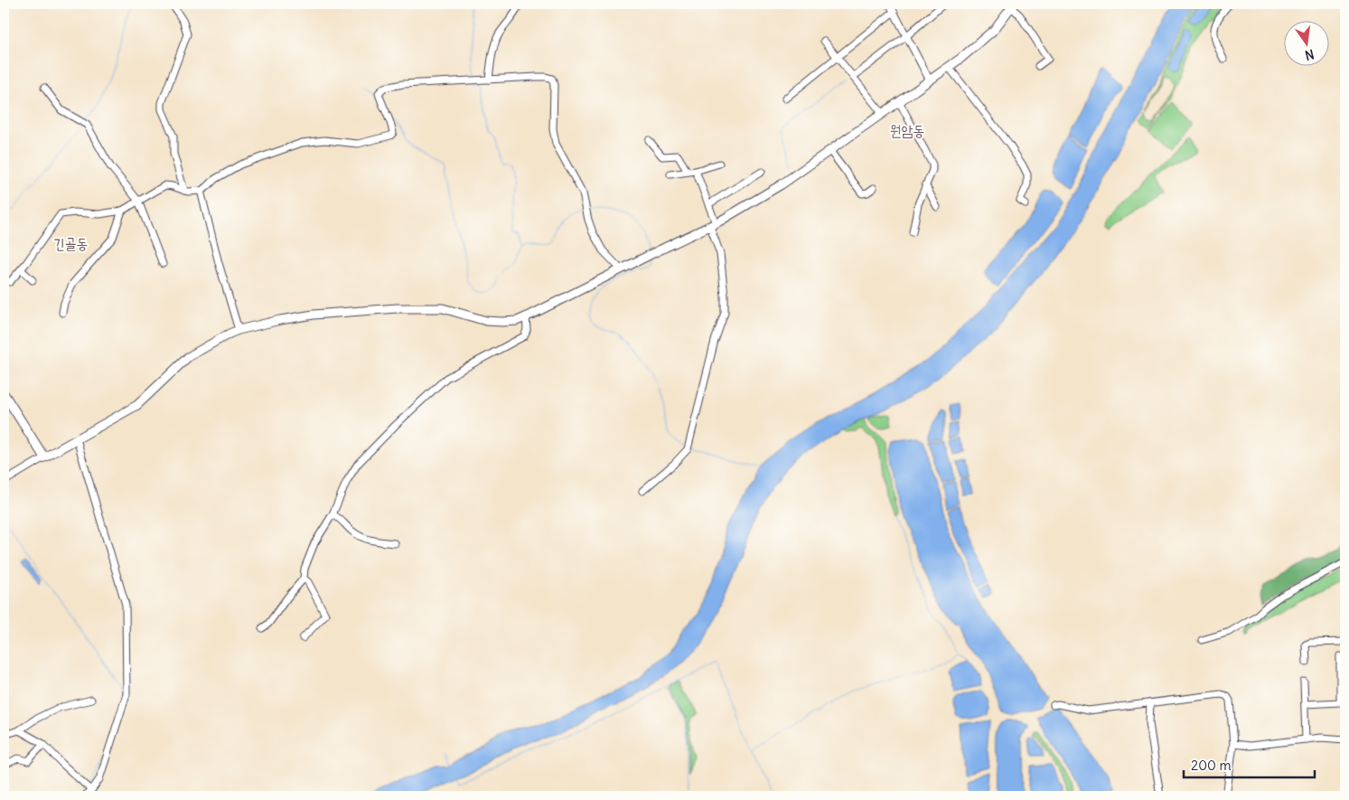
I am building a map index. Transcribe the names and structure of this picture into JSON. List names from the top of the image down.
{
  "districts": ["원암동", "긴골동"],
  "scale_bar": "200 m",
  "north": "bottom"
}
